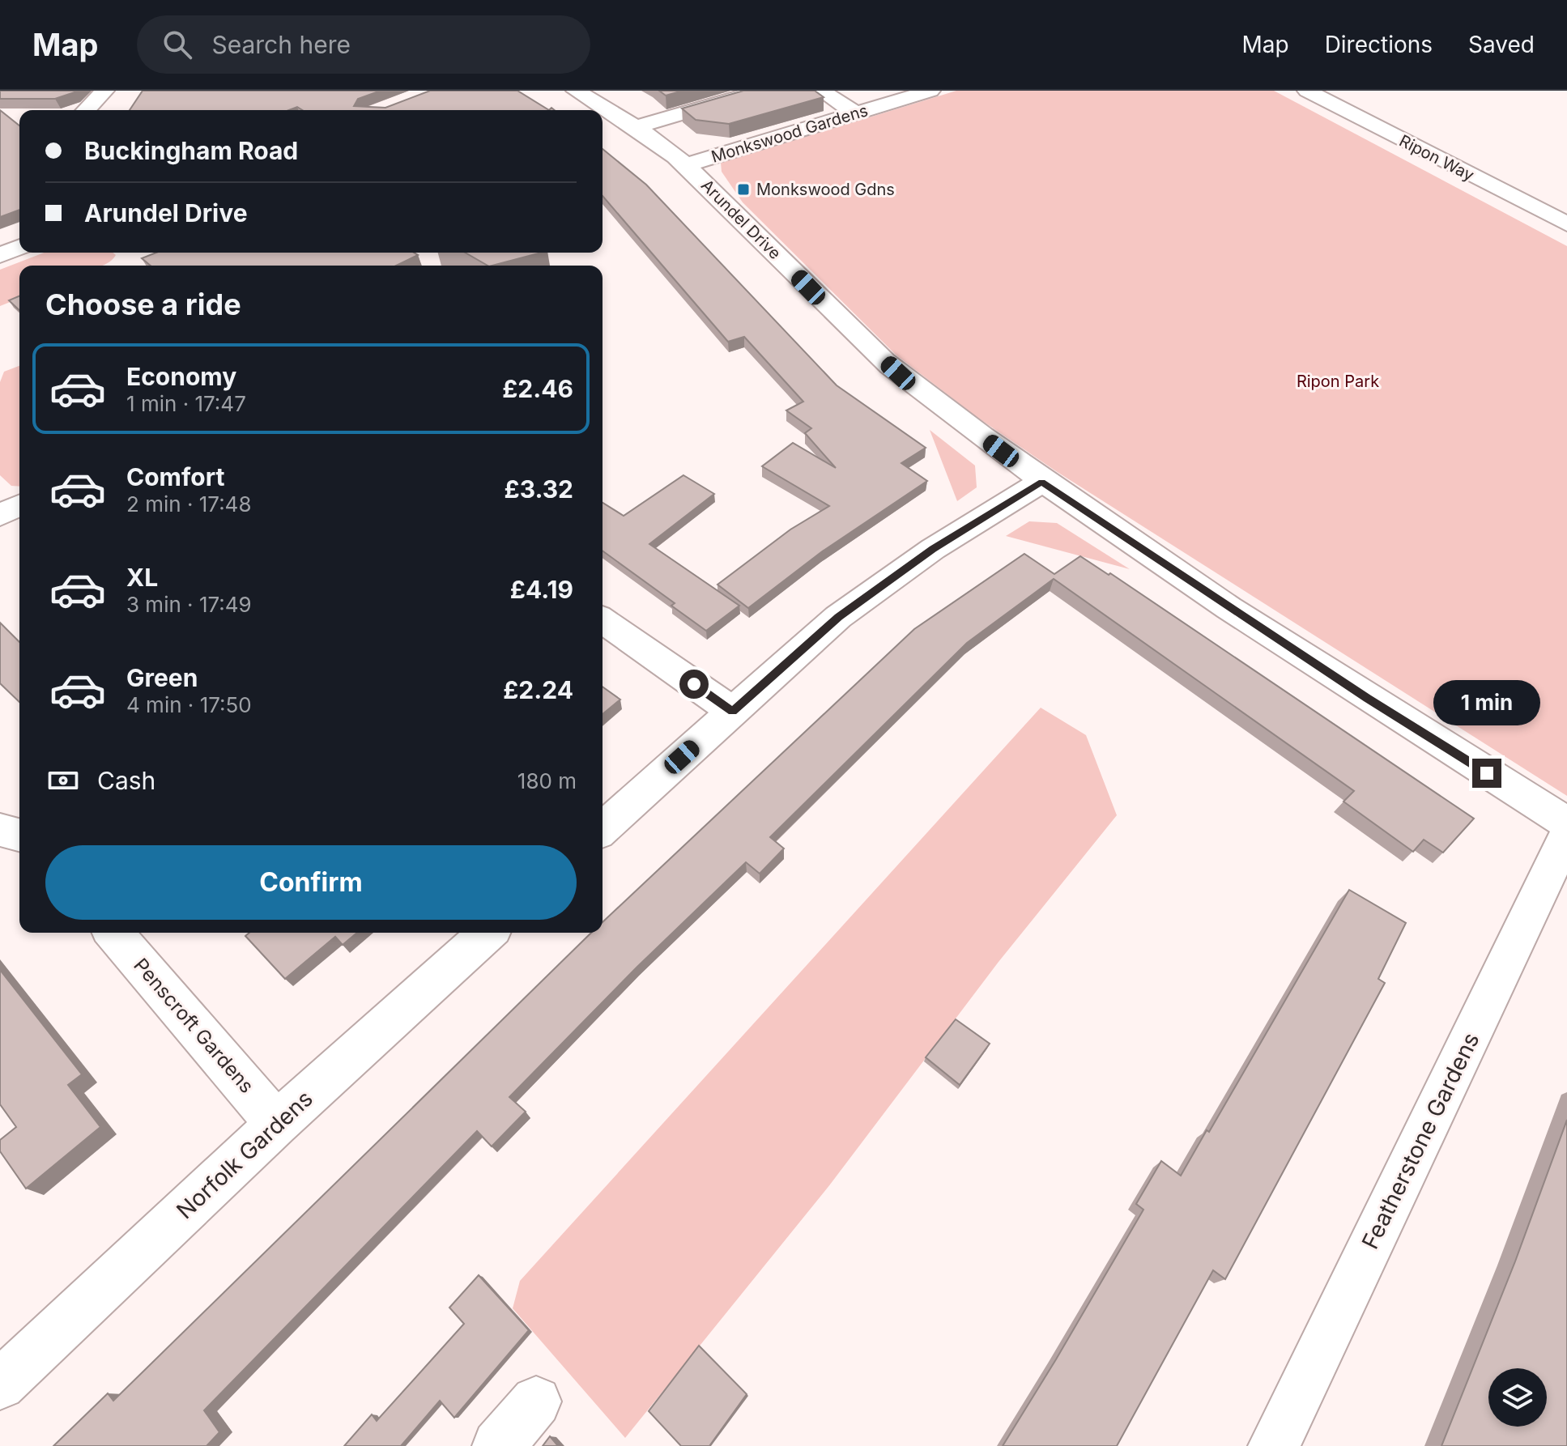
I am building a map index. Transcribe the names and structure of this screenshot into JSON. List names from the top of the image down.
{
  "streets": {
    "street": [
      "Monkswood Gardens",
      "Ripon Way",
      "Arundel Drive",
      "Penscroft Gardens",
      "Featherstone Gardens",
      "Norfolk Gardens"
    ]
  },
  "crossings": [
    ["Monkswood Gardens", "Arundel Drive"],
    ["Penscroft Gardens", "Norfolk Gardens"]
  ],
  "parks": ["Ripon Park"],
  "places": {
    "transit": ["Monkswood Gdns"]
  },
  "page": {
    "header": "Map",
    "search": "Search here",
    "nav": ["Map", "Directions", "Saved"],
    "banner": ["Buckingham Road", "Arundel Drive"],
    "heading": "Choose a ride",
    "list": [
      {
        "name": "Economy",
        "note": "1 min · 17:47",
        "value": "£2.46"
      },
      {
        "name": "Comfort",
        "note": "2 min · 17:48",
        "value": "£3.32"
      },
      {
        "name": "XL",
        "note": "3 min · 17:49",
        "value": "£4.19"
      },
      {
        "name": "Green",
        "note": "4 min · 17:50",
        "value": "£2.24"
      }
    ],
    "bubble": "1 min",
    "pay": ["Cash", "180 m"],
    "buttons": "Confirm"
  }
}
